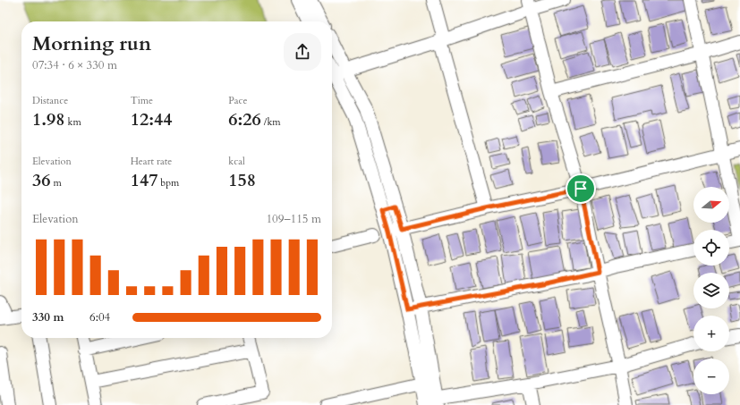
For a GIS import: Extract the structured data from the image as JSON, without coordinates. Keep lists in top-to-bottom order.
{
  "north": "right",
  "page": {
    "heading": ["Morning run", "07:34 · 6 × 330 m"],
    "stats": [
      ["Distance", "1.98 km"],
      ["Time", "12:44"],
      ["Pace", "6:26 /km"],
      ["Elevation", "36 m"],
      ["Heart rate", "147 bpm"],
      ["kcal", "158"]
    ],
    "map_buttons": ["+", "−"],
    "chart": ["Elevation", "109–115 m"],
    "list": [
      {
        "name": "330 m",
        "note": "6:04"
      }
    ]
  }
}
